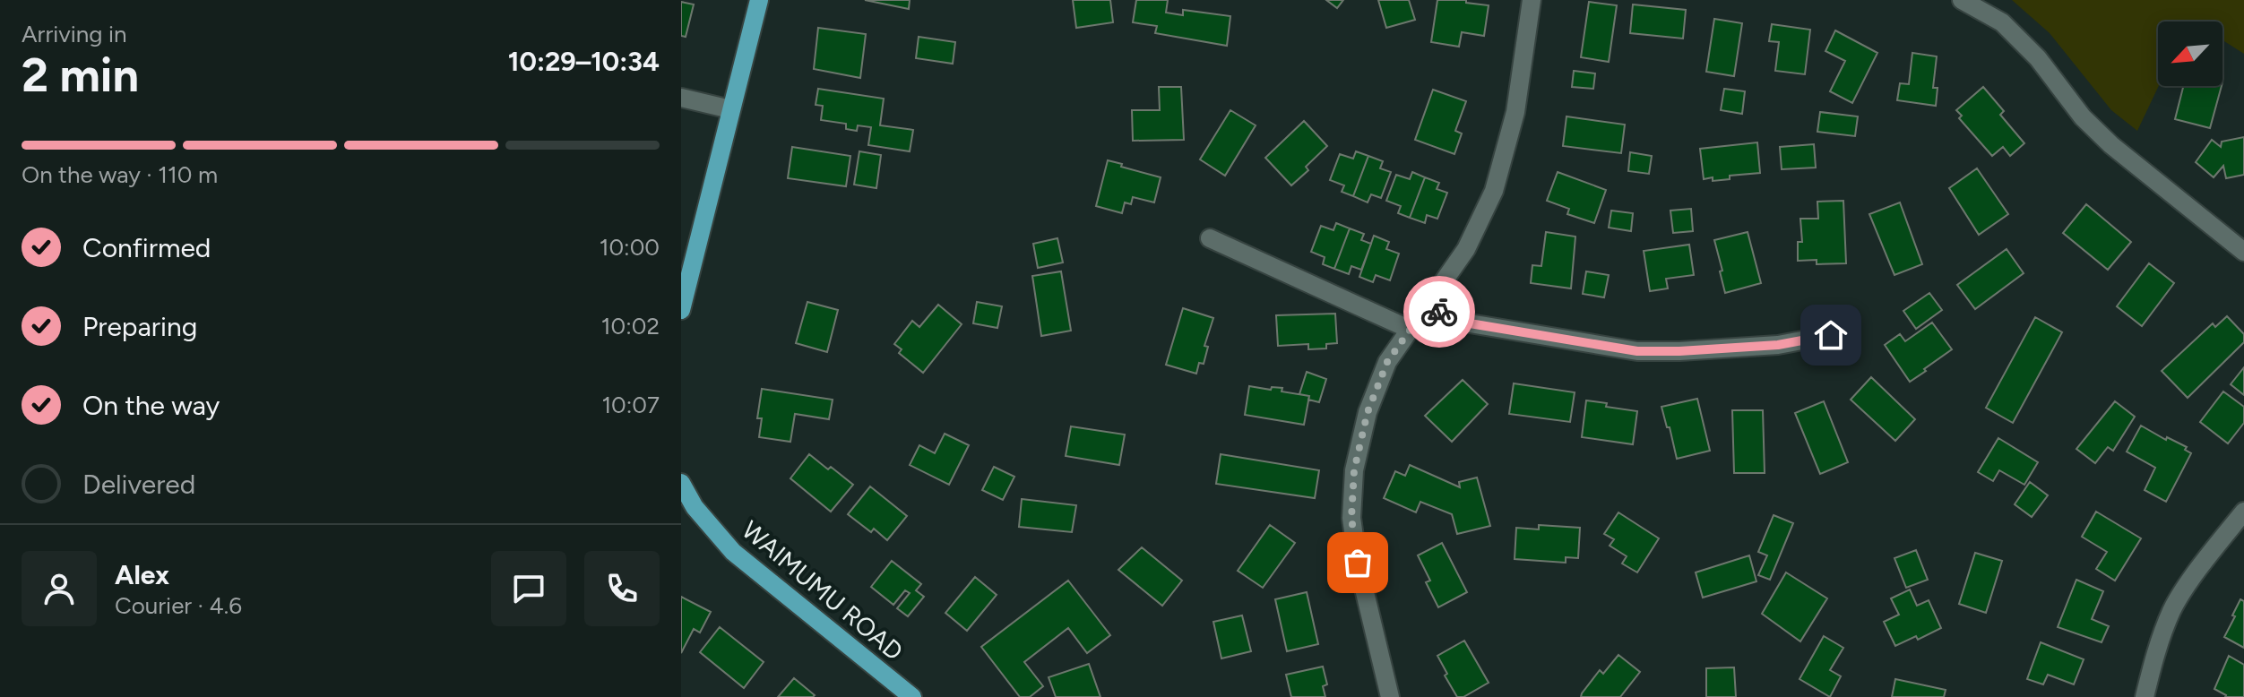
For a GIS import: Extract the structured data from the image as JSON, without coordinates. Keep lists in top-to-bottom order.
{
  "streets": {
    "main road": ["WAIMUMU ROAD"]
  },
  "north": "bottom left",
  "page": {
    "heading": ["2 min", "Arriving in", "10:29–10:34"],
    "panel": ["Alex", "Courier · 4.6"],
    "bar": "On the way · 110 m",
    "list": [
      ["Confirmed", "10:00"],
      ["Preparing", "10:02"],
      ["On the way", "10:07"],
      "Delivered"
    ]
  }
}
